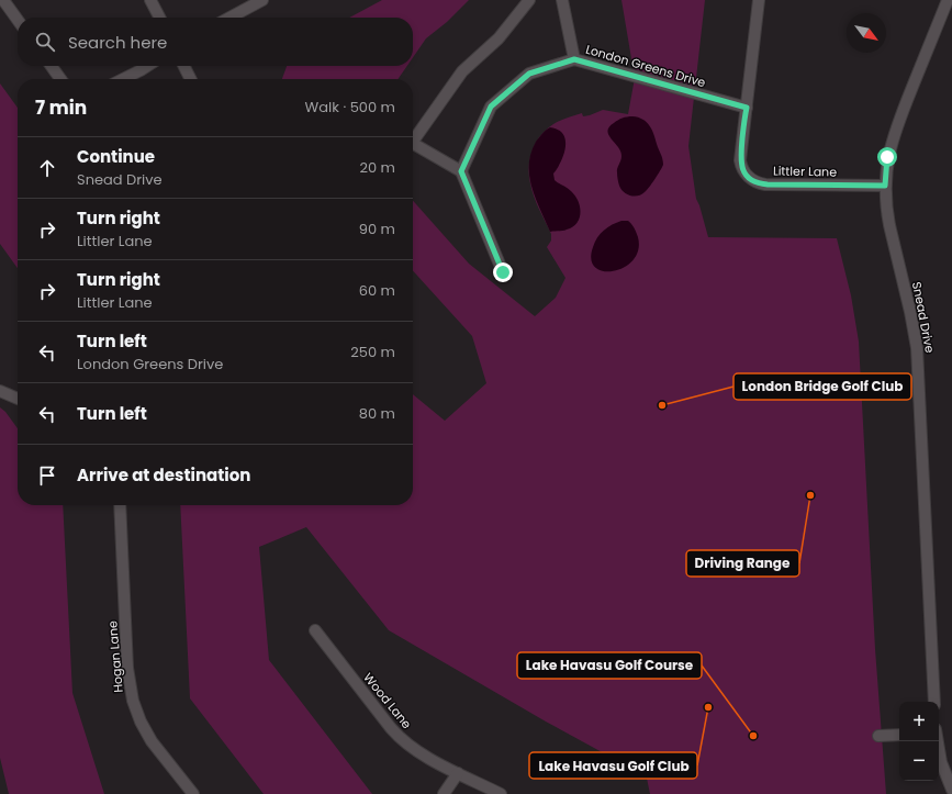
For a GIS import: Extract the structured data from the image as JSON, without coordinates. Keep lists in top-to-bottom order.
{
  "streets": {
    "street": [
      "London Greens Drive",
      "Littler Lane",
      "Snead Drive",
      "Hogan Lane",
      "Wood Lane"
    ]
  },
  "crossings": [
    ["London Greens Drive", "Littler Lane"],
    ["Littler Lane", "Snead Drive"]
  ],
  "places": [
    "London Bridge Golf Club",
    "Driving Range",
    "Lake Havasu Golf Club",
    "Lake Havasu Golf Course"
  ],
  "north": "bottom right",
  "page": {
    "search": "Search here",
    "heading": ["7 min", "Walk · 500 m"],
    "list": [
      ["Continue", "Snead Drive", "20 m"],
      ["Turn right", "Littler Lane", "90 m"],
      ["Turn right", "Littler Lane", "60 m"],
      ["Turn left", "London Greens Drive", "250 m"],
      ["Turn left", "80 m"],
      "Arrive at destination"
    ],
    "map_buttons": ["+", "−"]
  }
}
